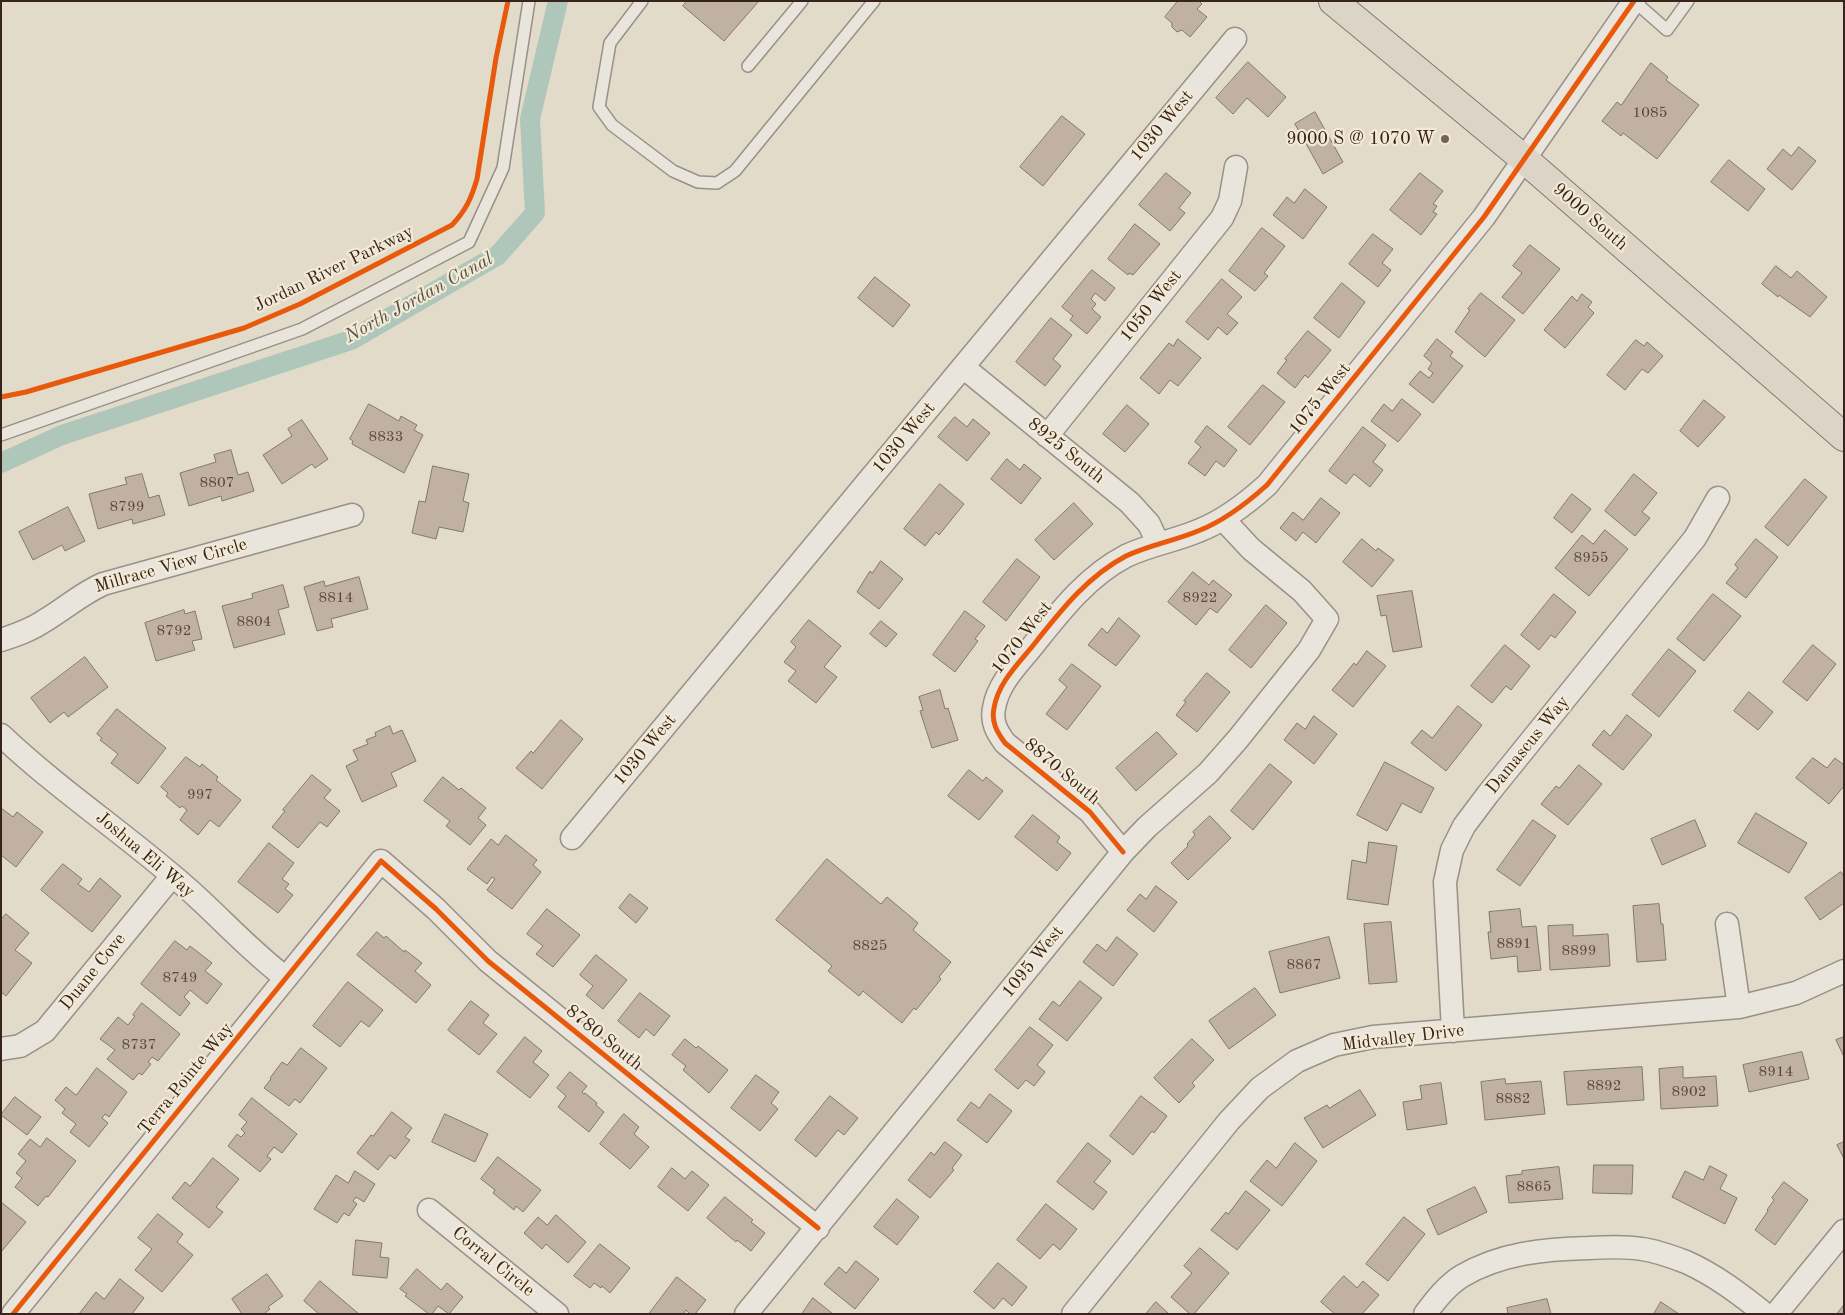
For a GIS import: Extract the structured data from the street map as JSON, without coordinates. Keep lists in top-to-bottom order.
{
  "streets": {
    "main road": ["9000 South"],
    "street": [
      "1030 West",
      "1050 West",
      "1075 West",
      "8925 South",
      "Millrace View Circle",
      "1070 West",
      "Damascus Way",
      "8870 South",
      "Joshua Eli Way",
      "1095 West",
      "Duane Cove",
      "8780 South",
      "Midvalley Drive",
      "Terra Pointe Way",
      "Corral Circle"
    ],
    "cycle path": ["Jordan River Parkway"]
  },
  "crossings": [
    ["1030 West", "8925 South"],
    ["9000 South", "1075 West"],
    ["1050 West", "8925 South"],
    ["1075 West", "8925 South"],
    ["1075 West", "1070 West"],
    ["1075 West", "1095 West"],
    ["1070 West", "8870 South"],
    ["Damascus Way", "Midvalley Drive"],
    ["8870 South", "1095 West"],
    ["Joshua Eli Way", "Duane Cove"],
    ["Joshua Eli Way", "Terra Pointe Way"],
    ["1095 West", "8780 South"],
    ["8780 South", "Terra Pointe Way"]
  ],
  "water": ["North Jordan Canal"],
  "places": ["9000 S @ 1070 W"],
  "house_numbers": [
    "1085",
    "8833",
    "8807",
    "8799",
    "8955",
    "8814",
    "8922",
    "8804",
    "8792",
    "997",
    "8891",
    "8825",
    "8899",
    "8867",
    "8749",
    "8737",
    "8914",
    "8892",
    "8902",
    "8882",
    "8865"
  ]
}
